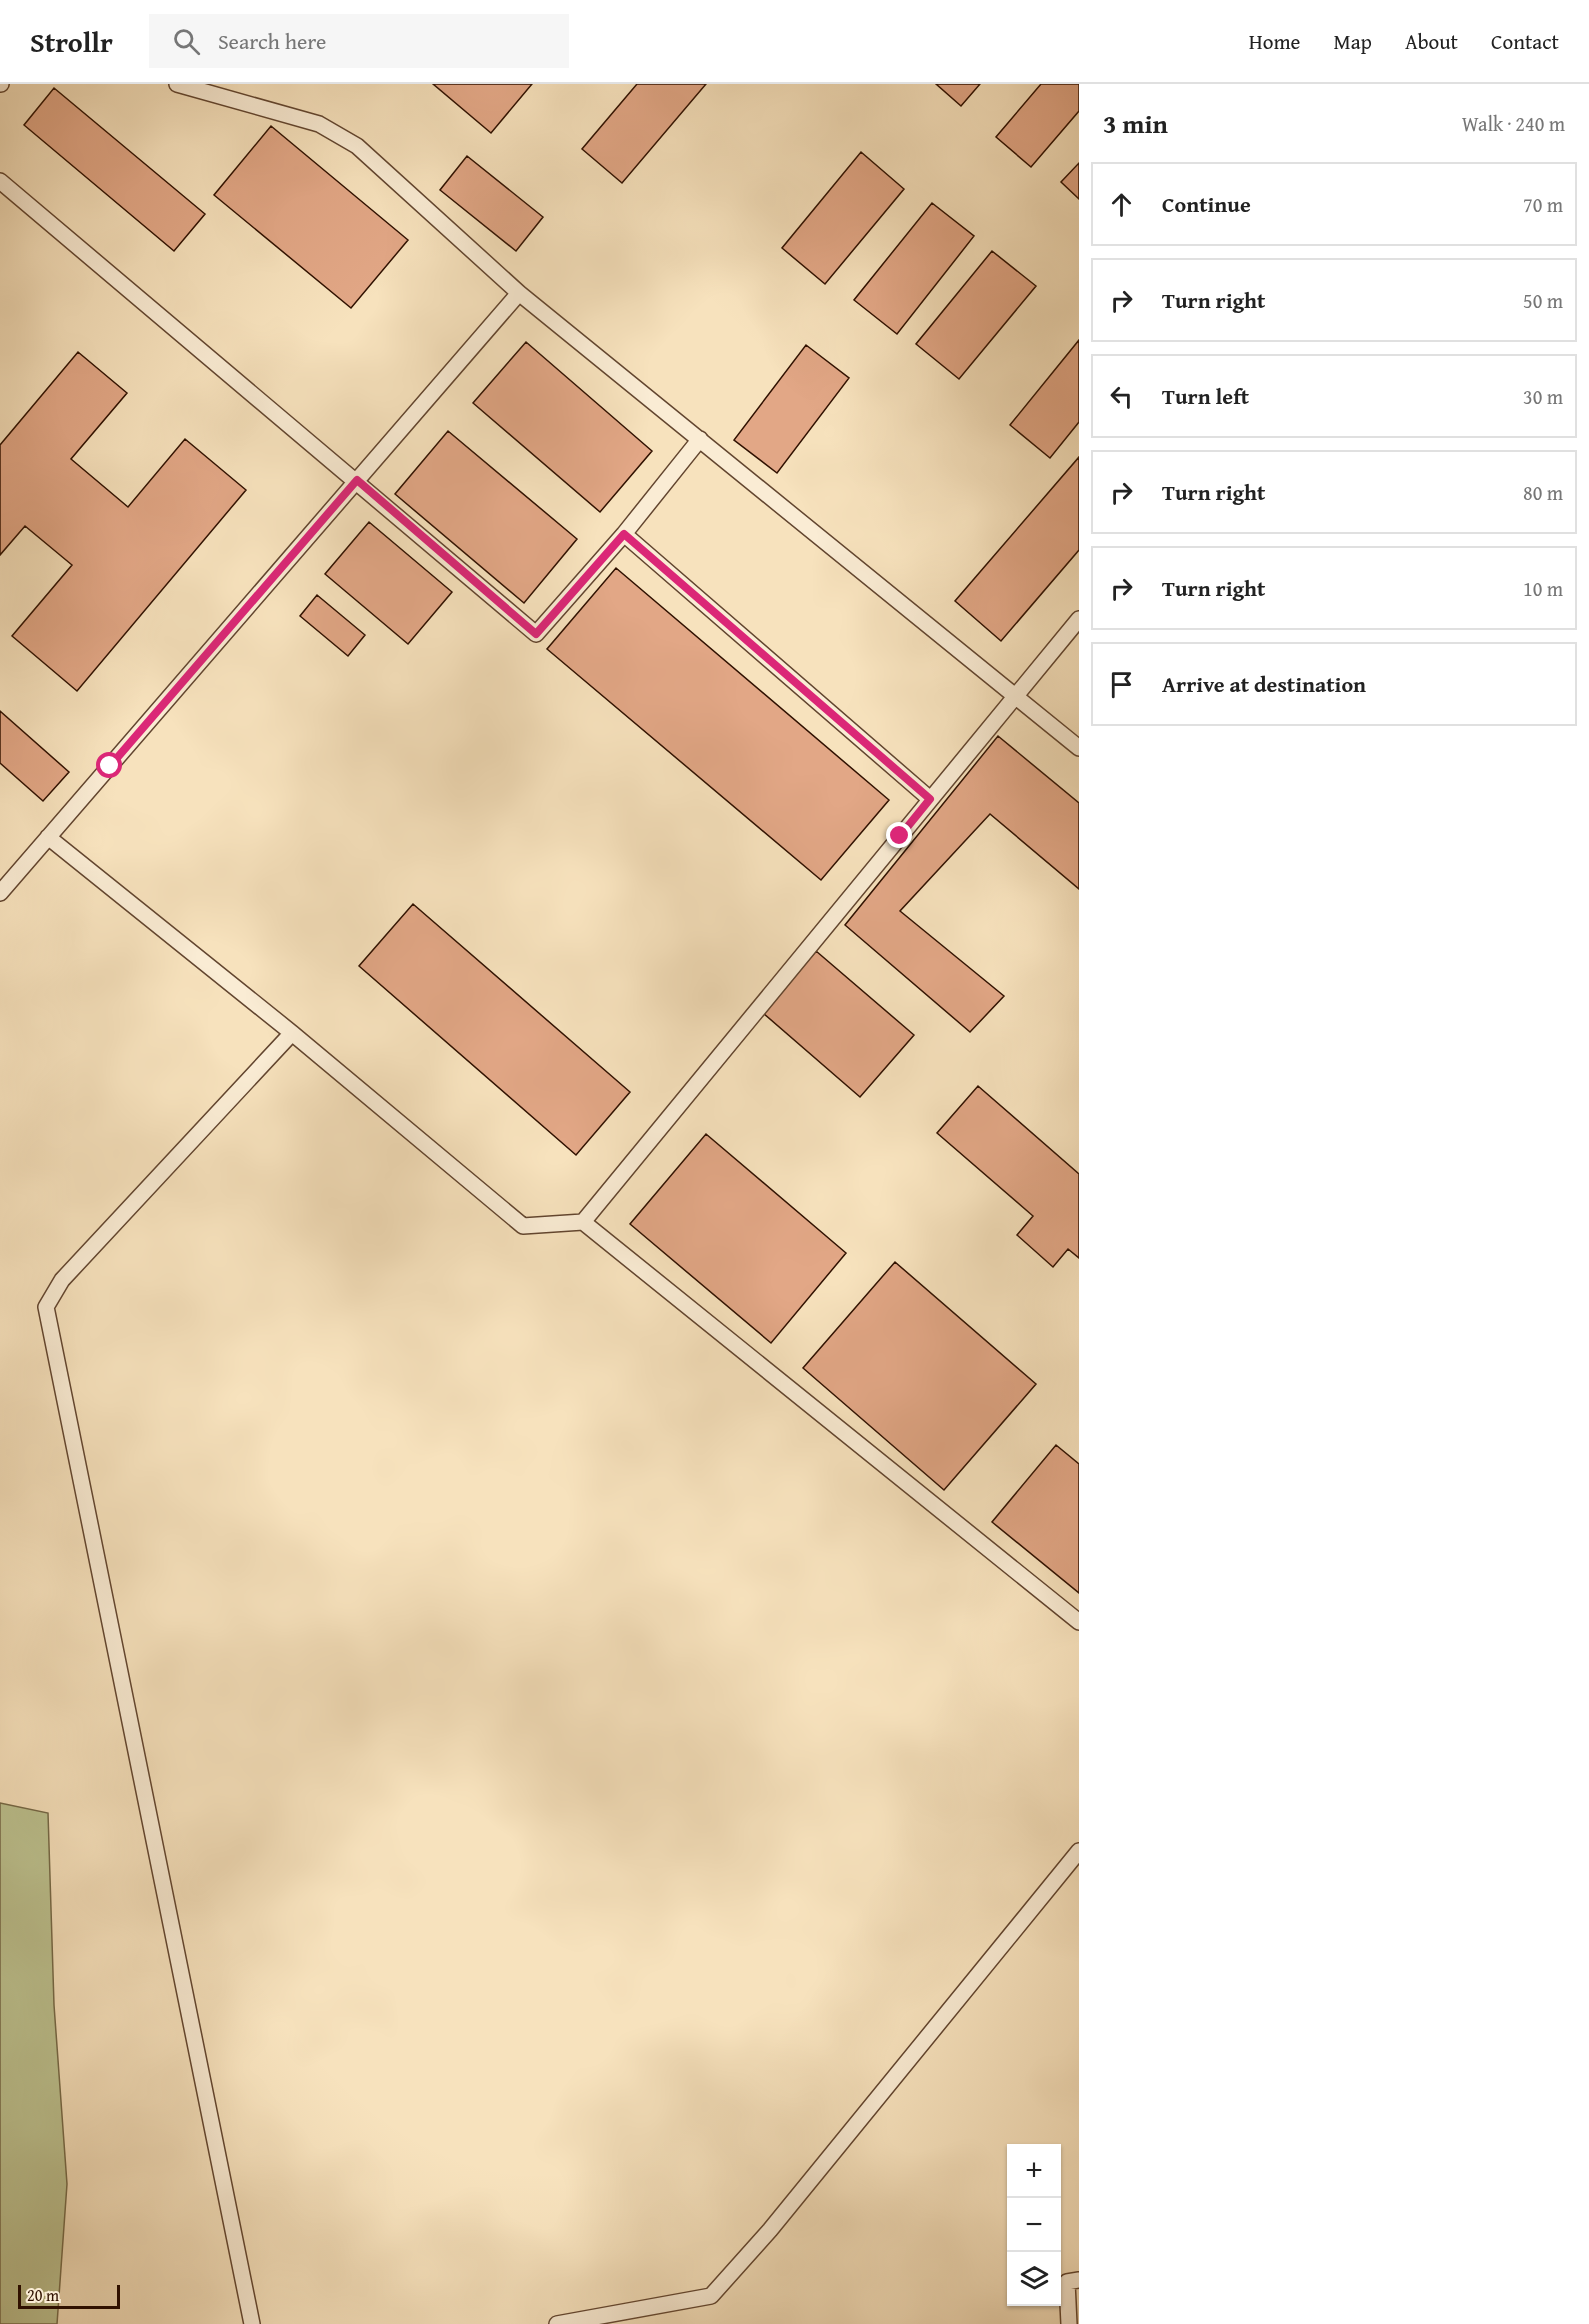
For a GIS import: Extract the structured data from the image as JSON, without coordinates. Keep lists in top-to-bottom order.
{
  "scale_bar": "20 m",
  "page": {
    "header": "Strollr",
    "search": "Search here",
    "nav": [
      "Home",
      "Map",
      "About",
      "Contact"
    ],
    "heading": ["3 min", "Walk · 240 m"],
    "list": [
      ["Continue", "70 m"],
      ["Turn right", "50 m"],
      ["Turn left", "30 m"],
      ["Turn right", "80 m"],
      ["Turn right", "10 m"],
      "Arrive at destination"
    ],
    "map_buttons": ["+", "−"],
    "scale": "20 m"
  }
}
